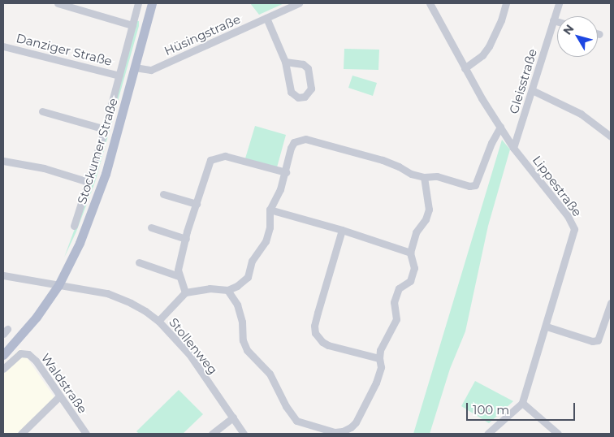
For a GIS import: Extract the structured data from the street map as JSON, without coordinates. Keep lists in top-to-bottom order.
{
  "streets": {
    "main road": ["Stockumer Straße"],
    "street": [
      "Hüsingstraße",
      "Danziger Straße",
      "Gleisstraße",
      "Lippestraße",
      "Stollenweg",
      "Waldstraße"
    ]
  },
  "crossings": [
    ["Hüsingstraße", "Stockumer Straße"],
    ["Danziger Straße", "Stockumer Straße"],
    ["Gleisstraße", "Lippestraße"],
    ["Stockumer Straße", "Stollenweg"]
  ],
  "scale_bar": "100 m",
  "north": "top left"
}
